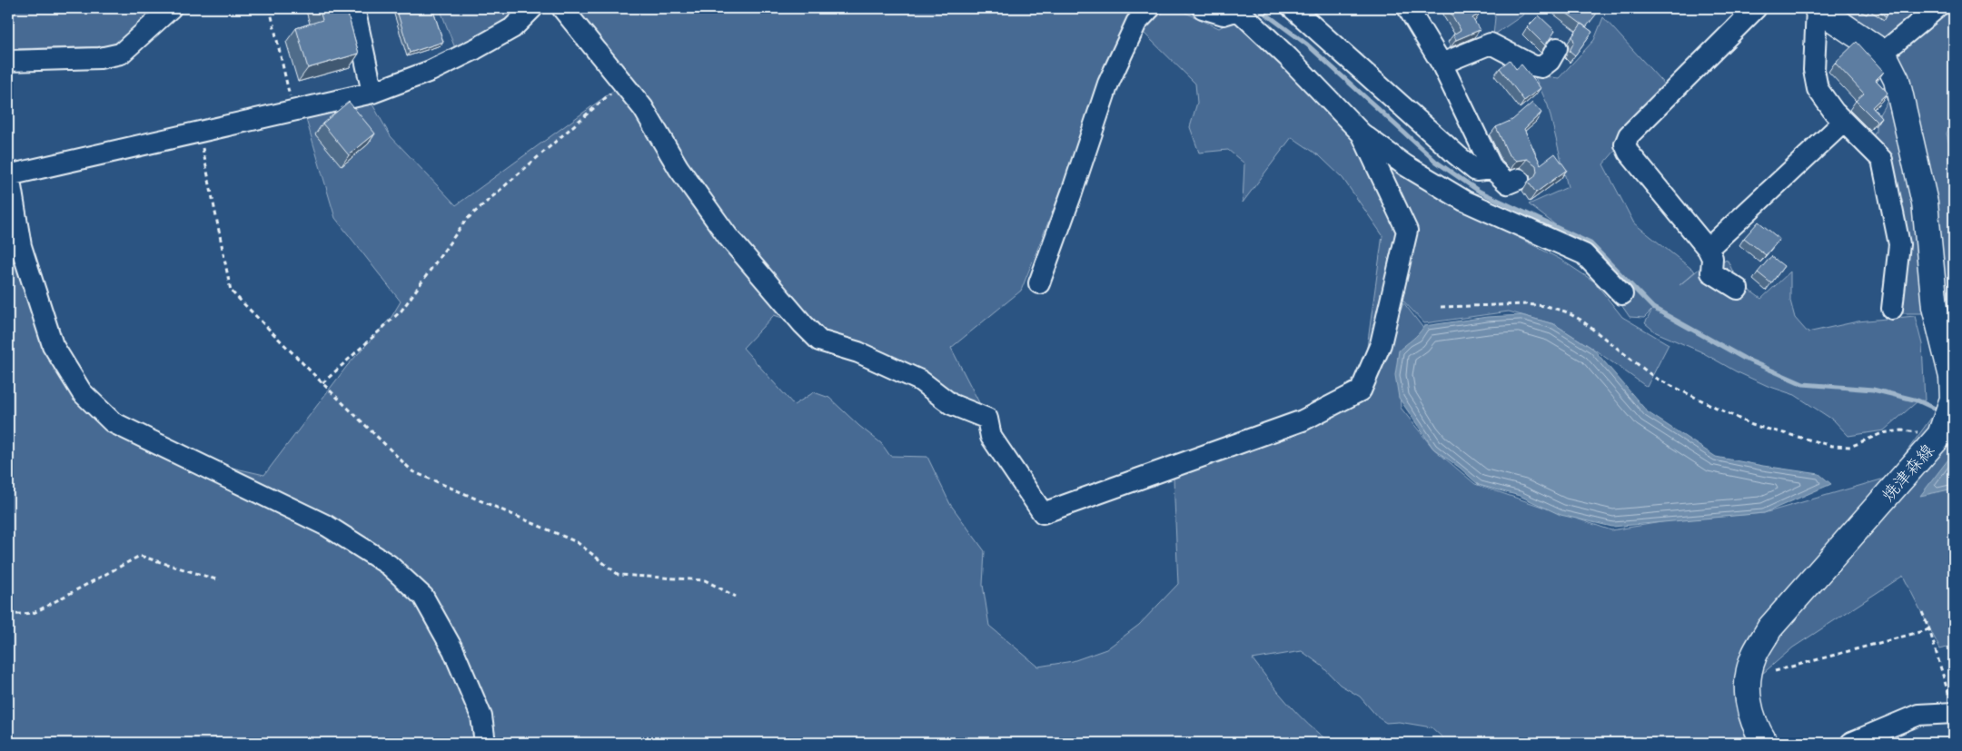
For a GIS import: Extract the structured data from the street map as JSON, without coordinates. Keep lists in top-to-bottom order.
{
  "streets": {
    "main road": ["焼津森線"]
  }
}
